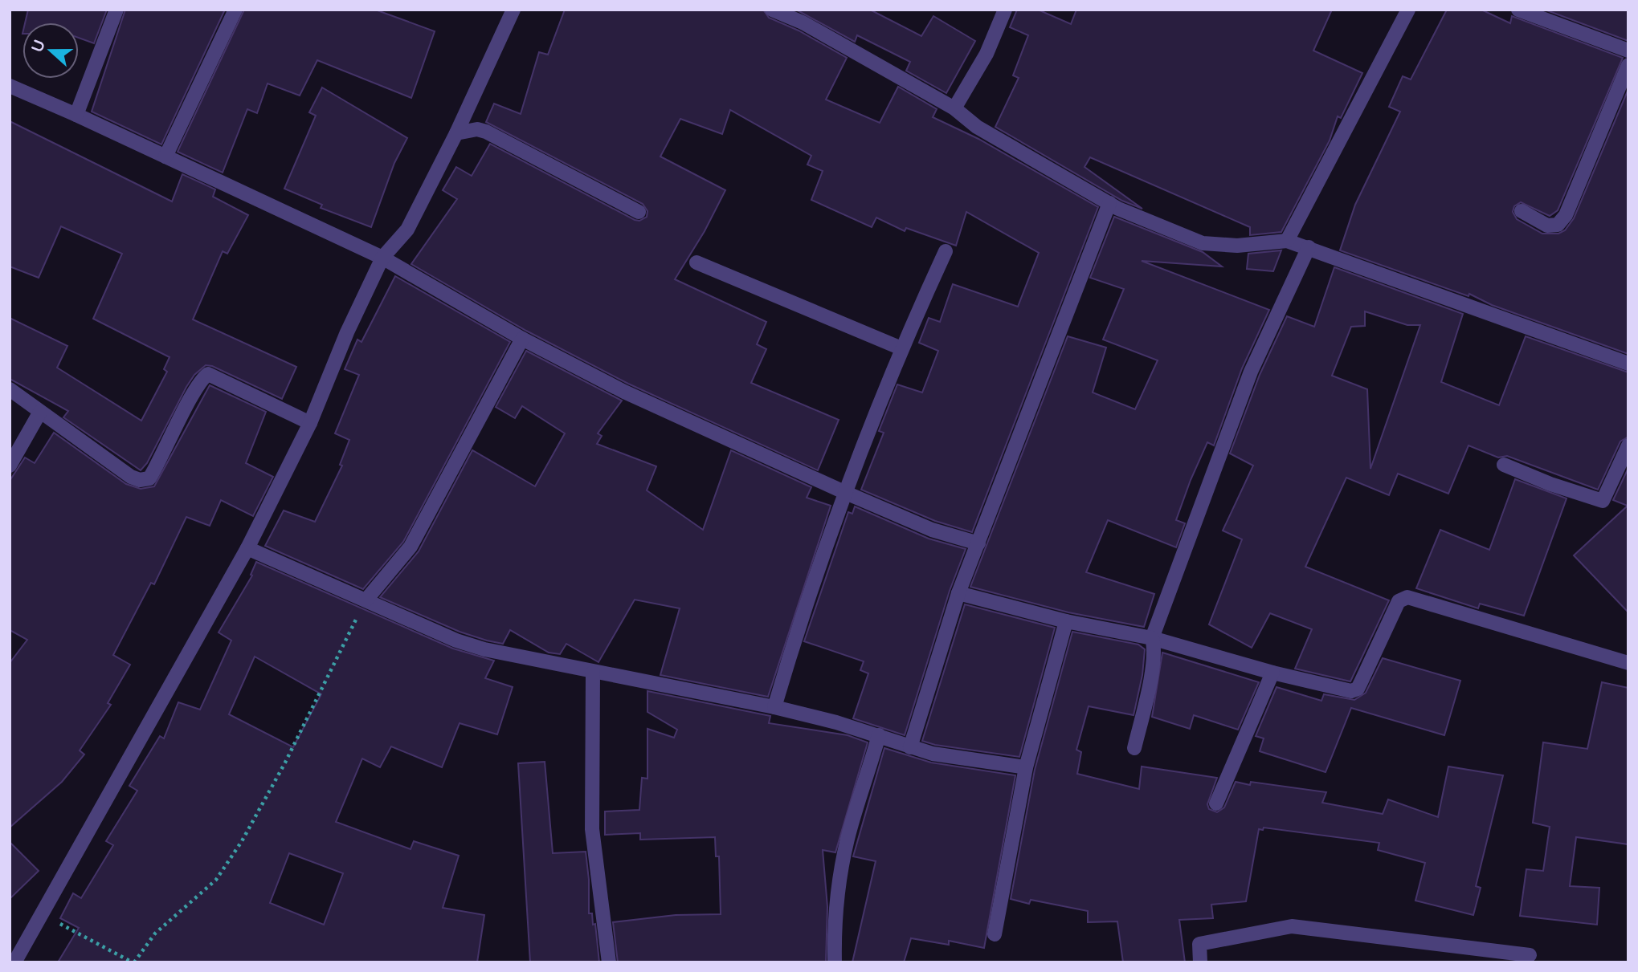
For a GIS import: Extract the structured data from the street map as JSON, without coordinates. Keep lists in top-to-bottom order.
{
  "north": "left"
}
